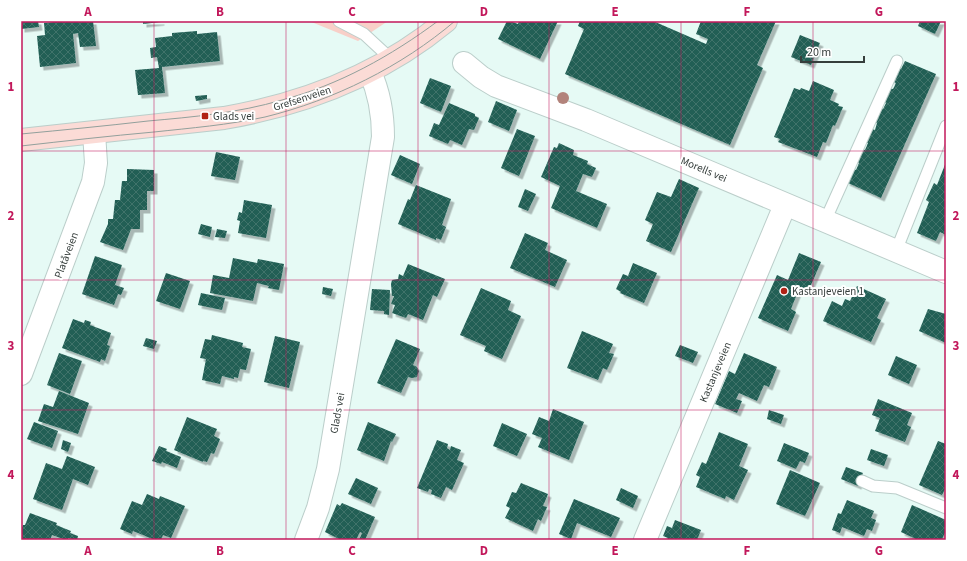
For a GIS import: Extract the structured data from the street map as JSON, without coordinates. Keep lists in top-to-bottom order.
{
  "streets": {
    "main road": ["Grefsenveien"],
    "street": [
      "Morells vei",
      "Platåveien",
      "Kastanjeveien",
      "Glads vei"
    ]
  },
  "crossings": [
    ["Grefsenveien", "Platåveien"],
    ["Grefsenveien", "Glads vei"],
    ["Morells vei", "Kastanjeveien"]
  ],
  "places": {
    "transit": ["Glads vei"],
    "other": ["Kastanjeveien 1"]
  },
  "scale_bar": "20 m",
  "grid": {
    "columns": [
      "A",
      "B",
      "C",
      "D",
      "E",
      "F",
      "G"
    ],
    "rows": [
      "1",
      "2",
      "3",
      "4"
    ]
  }
}
